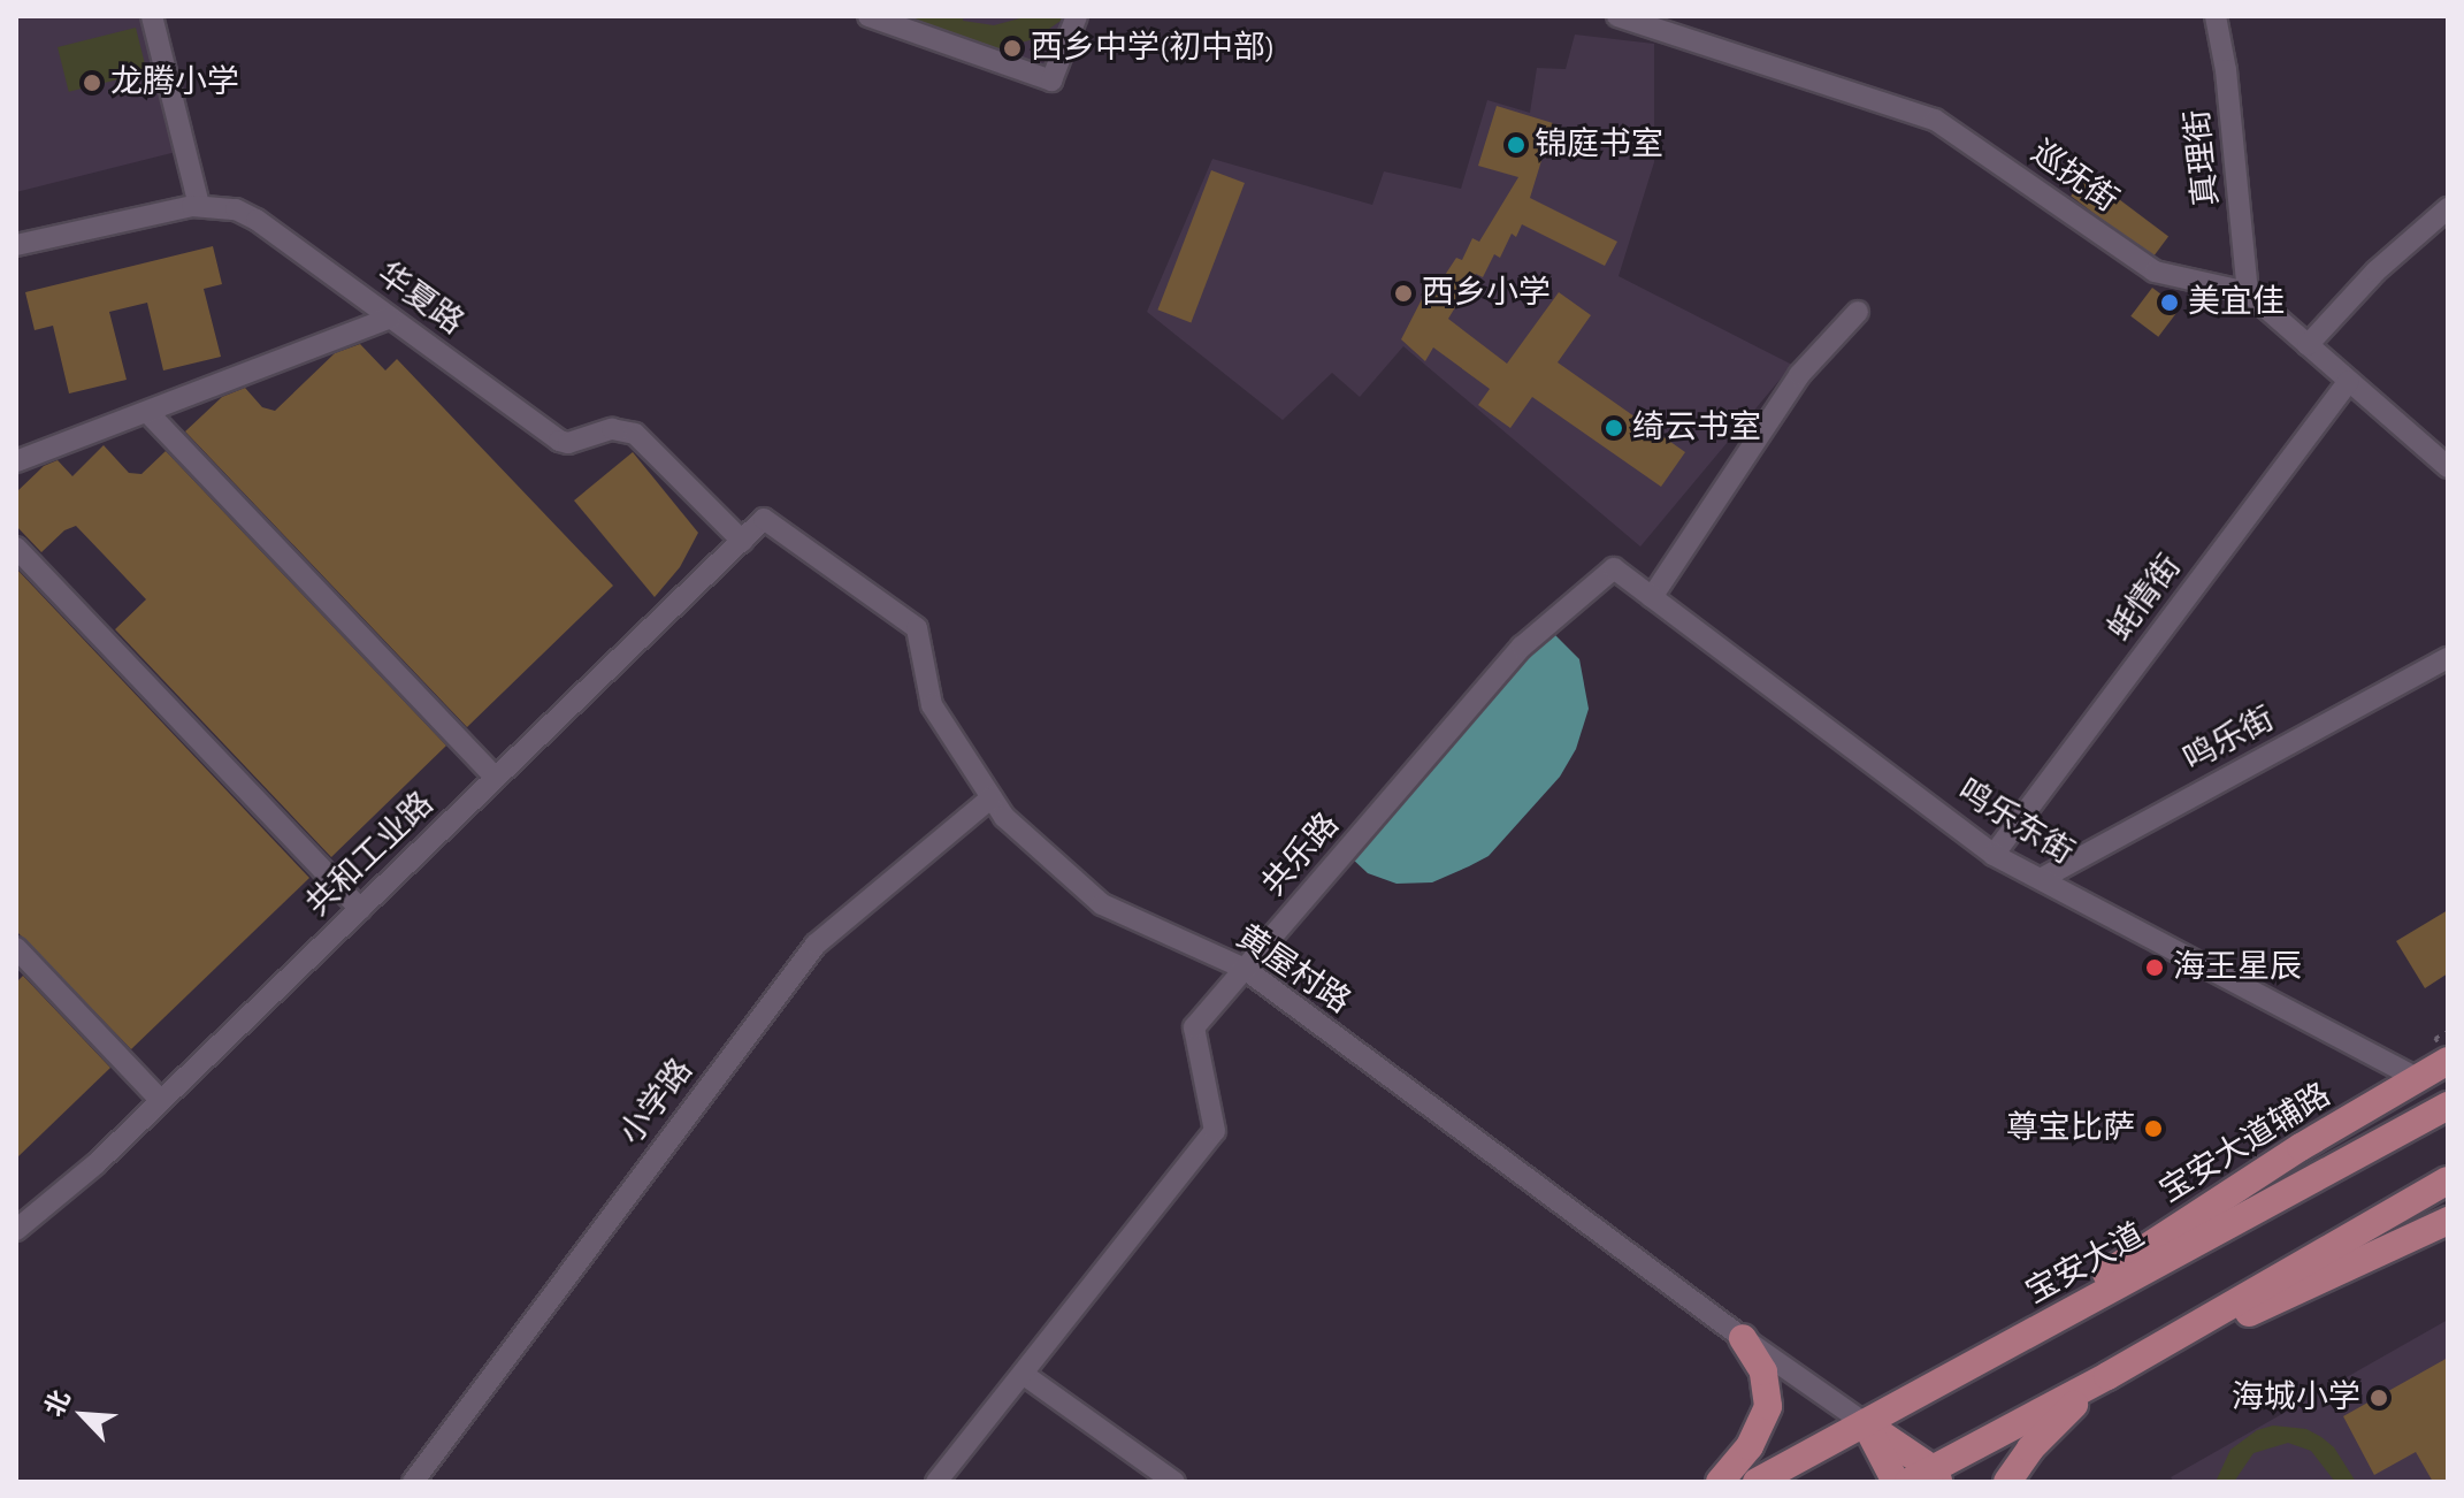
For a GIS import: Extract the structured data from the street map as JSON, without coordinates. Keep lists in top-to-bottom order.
{
  "streets": {
    "main road": ["宝安大道辅路", "宝安大道"],
    "street": [
      "真理街",
      "巡抚街",
      "华夏路",
      "蚝情街",
      "鸣乐街",
      "鸣乐东街",
      "共和工业路",
      "共乐路",
      "黄屋村路",
      "小学路"
    ]
  },
  "crossings": [
    ["真理街", "巡抚街"],
    ["巡抚街", "蚝情街"],
    ["华夏路", "共和工业路"],
    ["蚝情街", "鸣乐东街"],
    ["鸣乐街", "鸣乐东街"],
    ["鸣乐东街", "共乐路"],
    ["鸣乐东街", "宝安大道辅路"],
    ["共和工业路", "黄屋村路"],
    ["共乐路", "黄屋村路"],
    ["黄屋村路", "小学路"],
    ["黄屋村路", "宝安大道"],
    ["宝安大道辅路", "宝安大道"]
  ],
  "places": [
    "西乡中学(初中部)",
    "龙腾小学",
    "锦庭书室",
    "西乡小学",
    "美宜佳",
    "绮云书室",
    "海王星辰",
    "尊宝比萨",
    "海城小学"
  ],
  "north": "top left"
}
